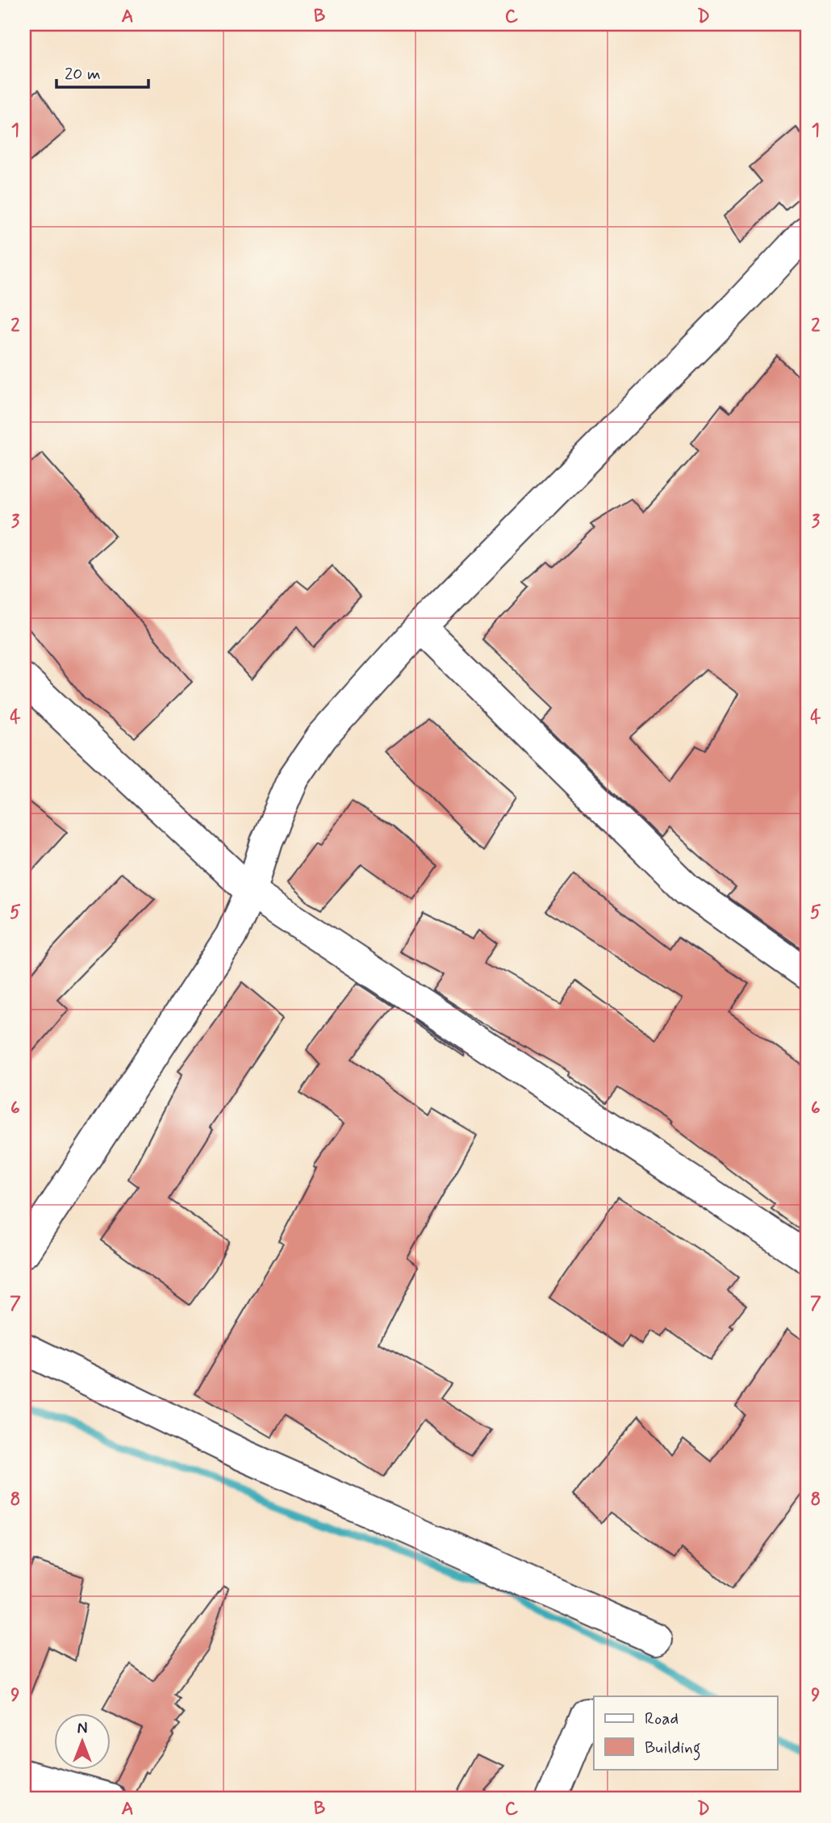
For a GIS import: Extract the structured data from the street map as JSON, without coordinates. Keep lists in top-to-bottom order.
{
  "legend": ["Road", "Building"],
  "scale_bar": "20 m",
  "north": "top",
  "grid": {
    "columns": [
      "A",
      "B",
      "C",
      "D"
    ],
    "rows": [
      "1",
      "2",
      "3",
      "4",
      "5",
      "6",
      "7",
      "8",
      "9"
    ]
  }
}
